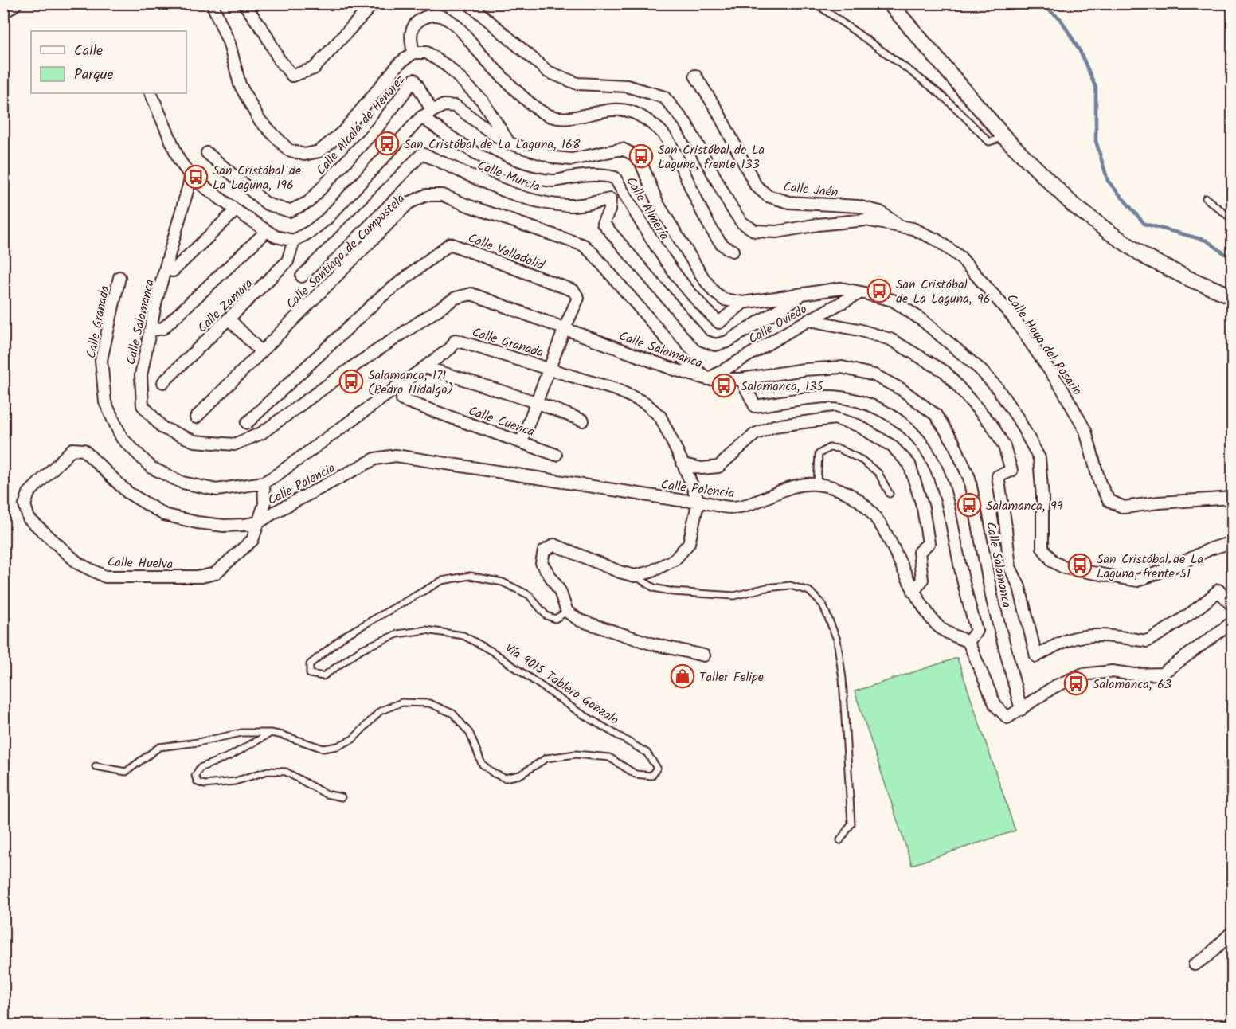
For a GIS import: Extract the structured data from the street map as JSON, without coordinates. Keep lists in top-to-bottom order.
{
  "streets": {
    "street": [
      "Calle Alcalá de Henarez",
      "Calle Murcia",
      "Calle Jaén",
      "Calle Almería",
      "Calle Santiago de Compostela",
      "Calle Valladolid",
      "Calle Zamora",
      "Calle Granada",
      "Calle Salamanca",
      "Calle Oviedo",
      "Calle Hoya del Rosario",
      "Calle Cuenca",
      "Calle Palencia",
      "Calle Huelva"
    ],
    "lane": ["Vía 9015 Tablero Gonzalo"]
  },
  "crossings": [
    ["Calle Jaén", "Calle Hoya del Rosario"],
    ["Calle Santiago de Compostela", "Calle Salamanca"],
    ["Calle Santiago de Compostela", "Calle Oviedo"],
    ["Calle Valladolid", "Calle Granada"],
    ["Calle Valladolid", "Calle Salamanca"],
    ["Calle Valladolid", "Calle Cuenca"],
    ["Calle Granada", "Calle Cuenca"],
    ["Calle Granada", "Calle Palencia"],
    ["Calle Salamanca", "Calle Oviedo"],
    ["Calle Palencia", "Calle Huelva"]
  ],
  "places": {
    "bus stop": [
      "San Cristóbal de La Laguna, 168",
      "San Cristóbal de La Laguna, frente 133",
      "San Cristóbal de La Laguna, 196",
      "San Cristóbal de La Laguna, 96",
      "Salamanca, 171 (Pedro Hidalgo)",
      "Salamanca, 135",
      "Salamanca, 99",
      "San Cristóbal de La Laguna, frente 51",
      "Salamanca, 63"
    ],
    "shop": ["Taller Felipe"]
  },
  "legend": ["Calle", "Parque"]
}
